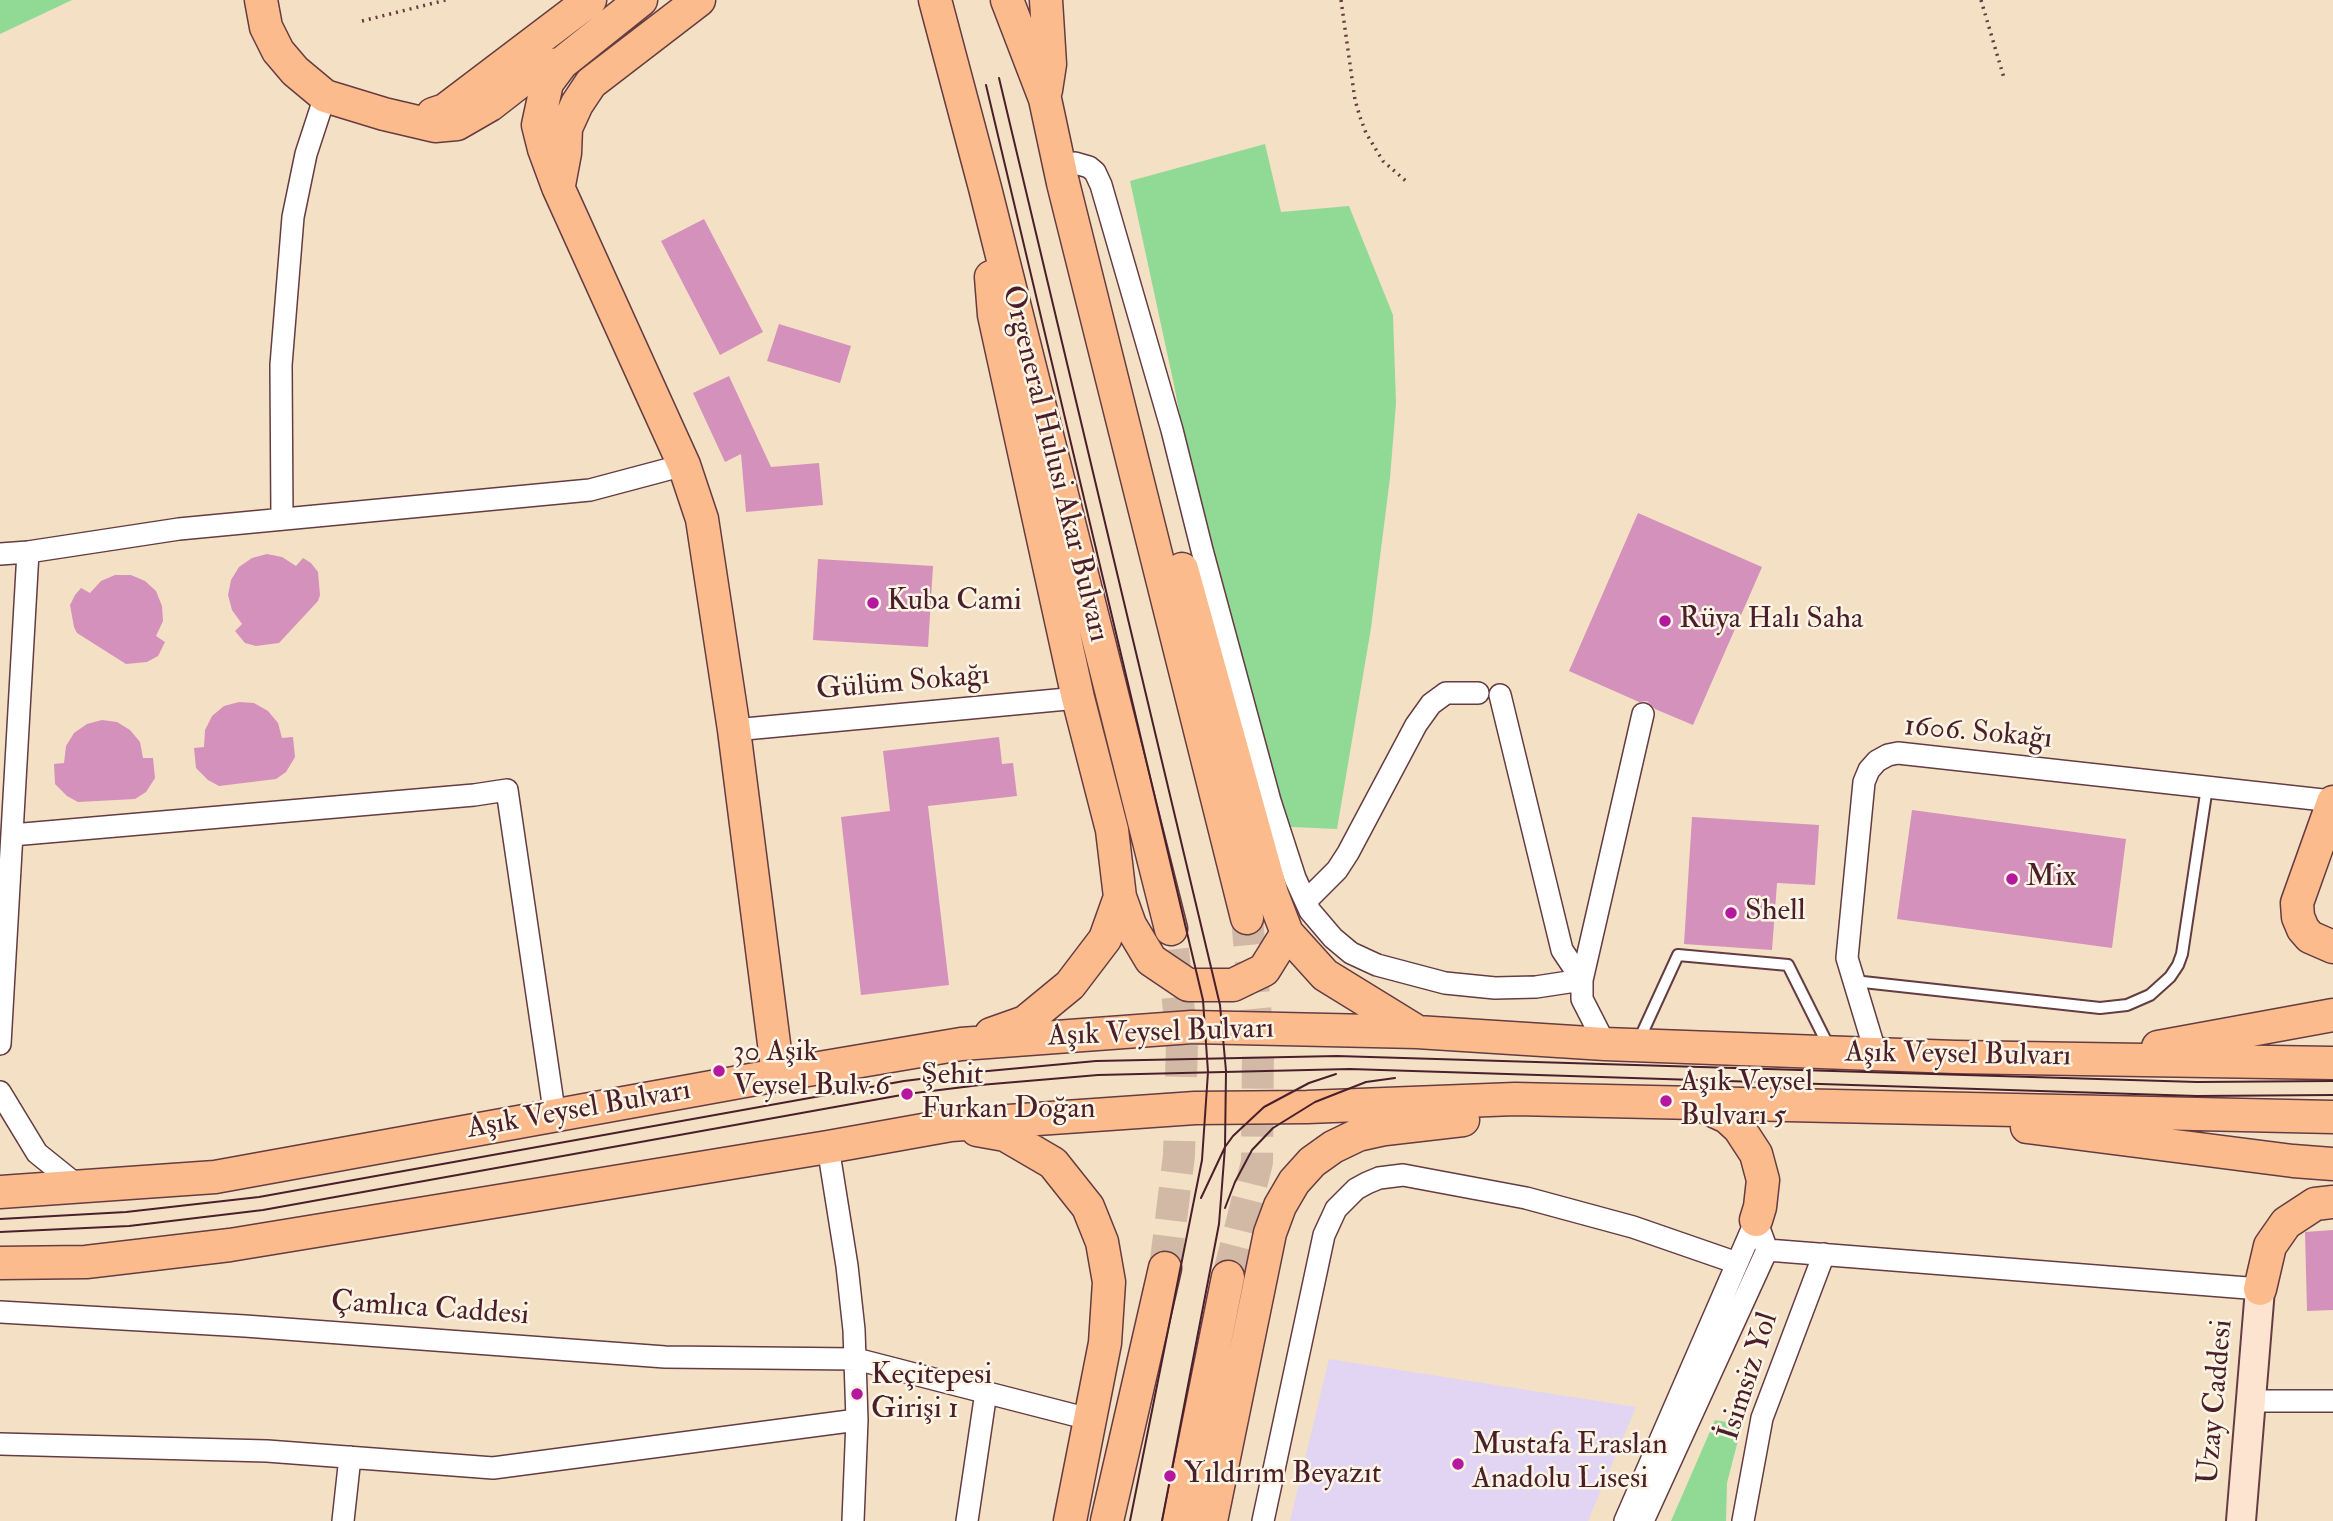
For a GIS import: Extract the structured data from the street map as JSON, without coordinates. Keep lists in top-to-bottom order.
{
  "streets": {
    "main road": ["Orgeneral Hulusi Akar Bulvarı", "Aşık Veysel Bulvarı", "Uzay Caddesi"],
    "street": [
      "Gülüm Sokağı",
      "1606. Sokağı",
      "Çamlıca Caddesi",
      "İsimsiz Yol"
    ]
  },
  "crossings": [
    ["1606. Sokağı", "Aşık Veysel Bulvarı"]
  ],
  "places": [
    "Kuba Cami",
    "Rüya Halı Saha",
    "Mix",
    "Shell",
    "30 Aşik Veysel Bulv.6",
    "Şehit Furkan Doğan",
    "Aşık Veysel Bulvarı 5",
    "Keçitepesi Girişi 1",
    "Mustafa Eraslan Anadolu Lisesi",
    "Yıldırım Beyazıt"
  ]
}
